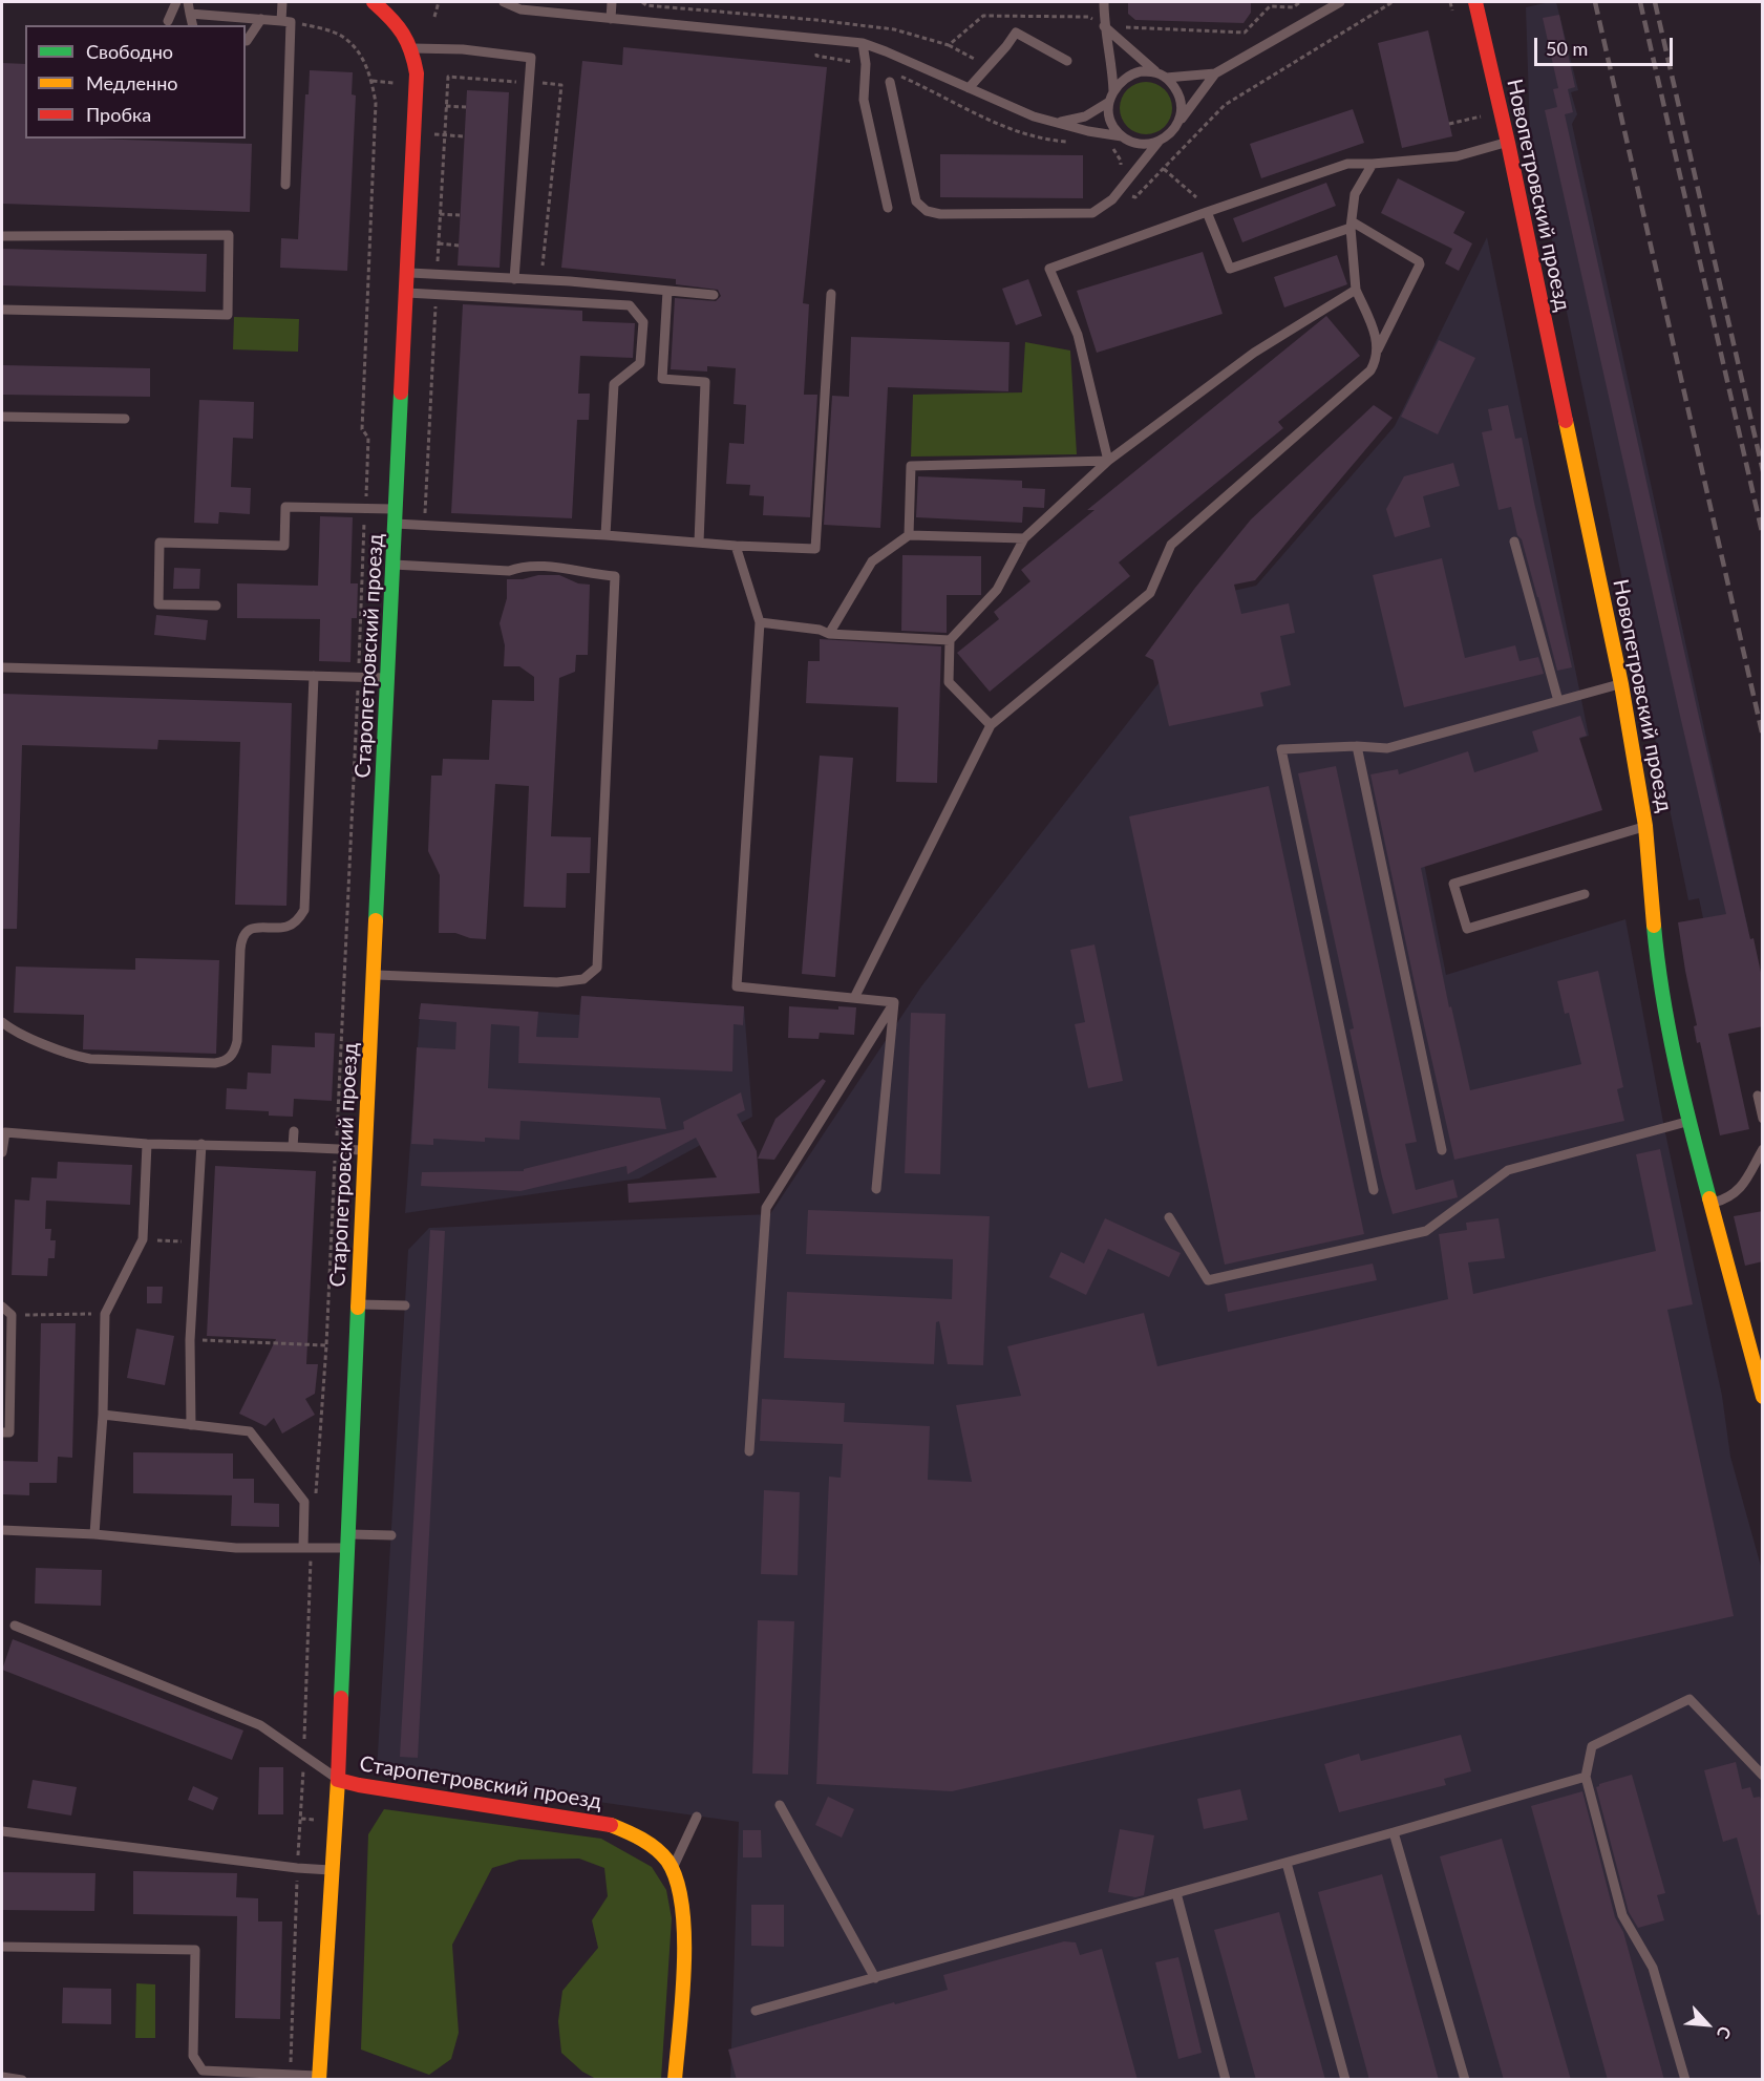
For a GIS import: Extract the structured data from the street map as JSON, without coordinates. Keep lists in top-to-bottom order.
{
  "streets": {
    "street": ["Новопетровский проезд", "Старопетровский проезд"]
  },
  "legend": ["Свободно", "Медленно", "Пробка"],
  "scale_bar": "50 m",
  "north": "bottom right"
}
